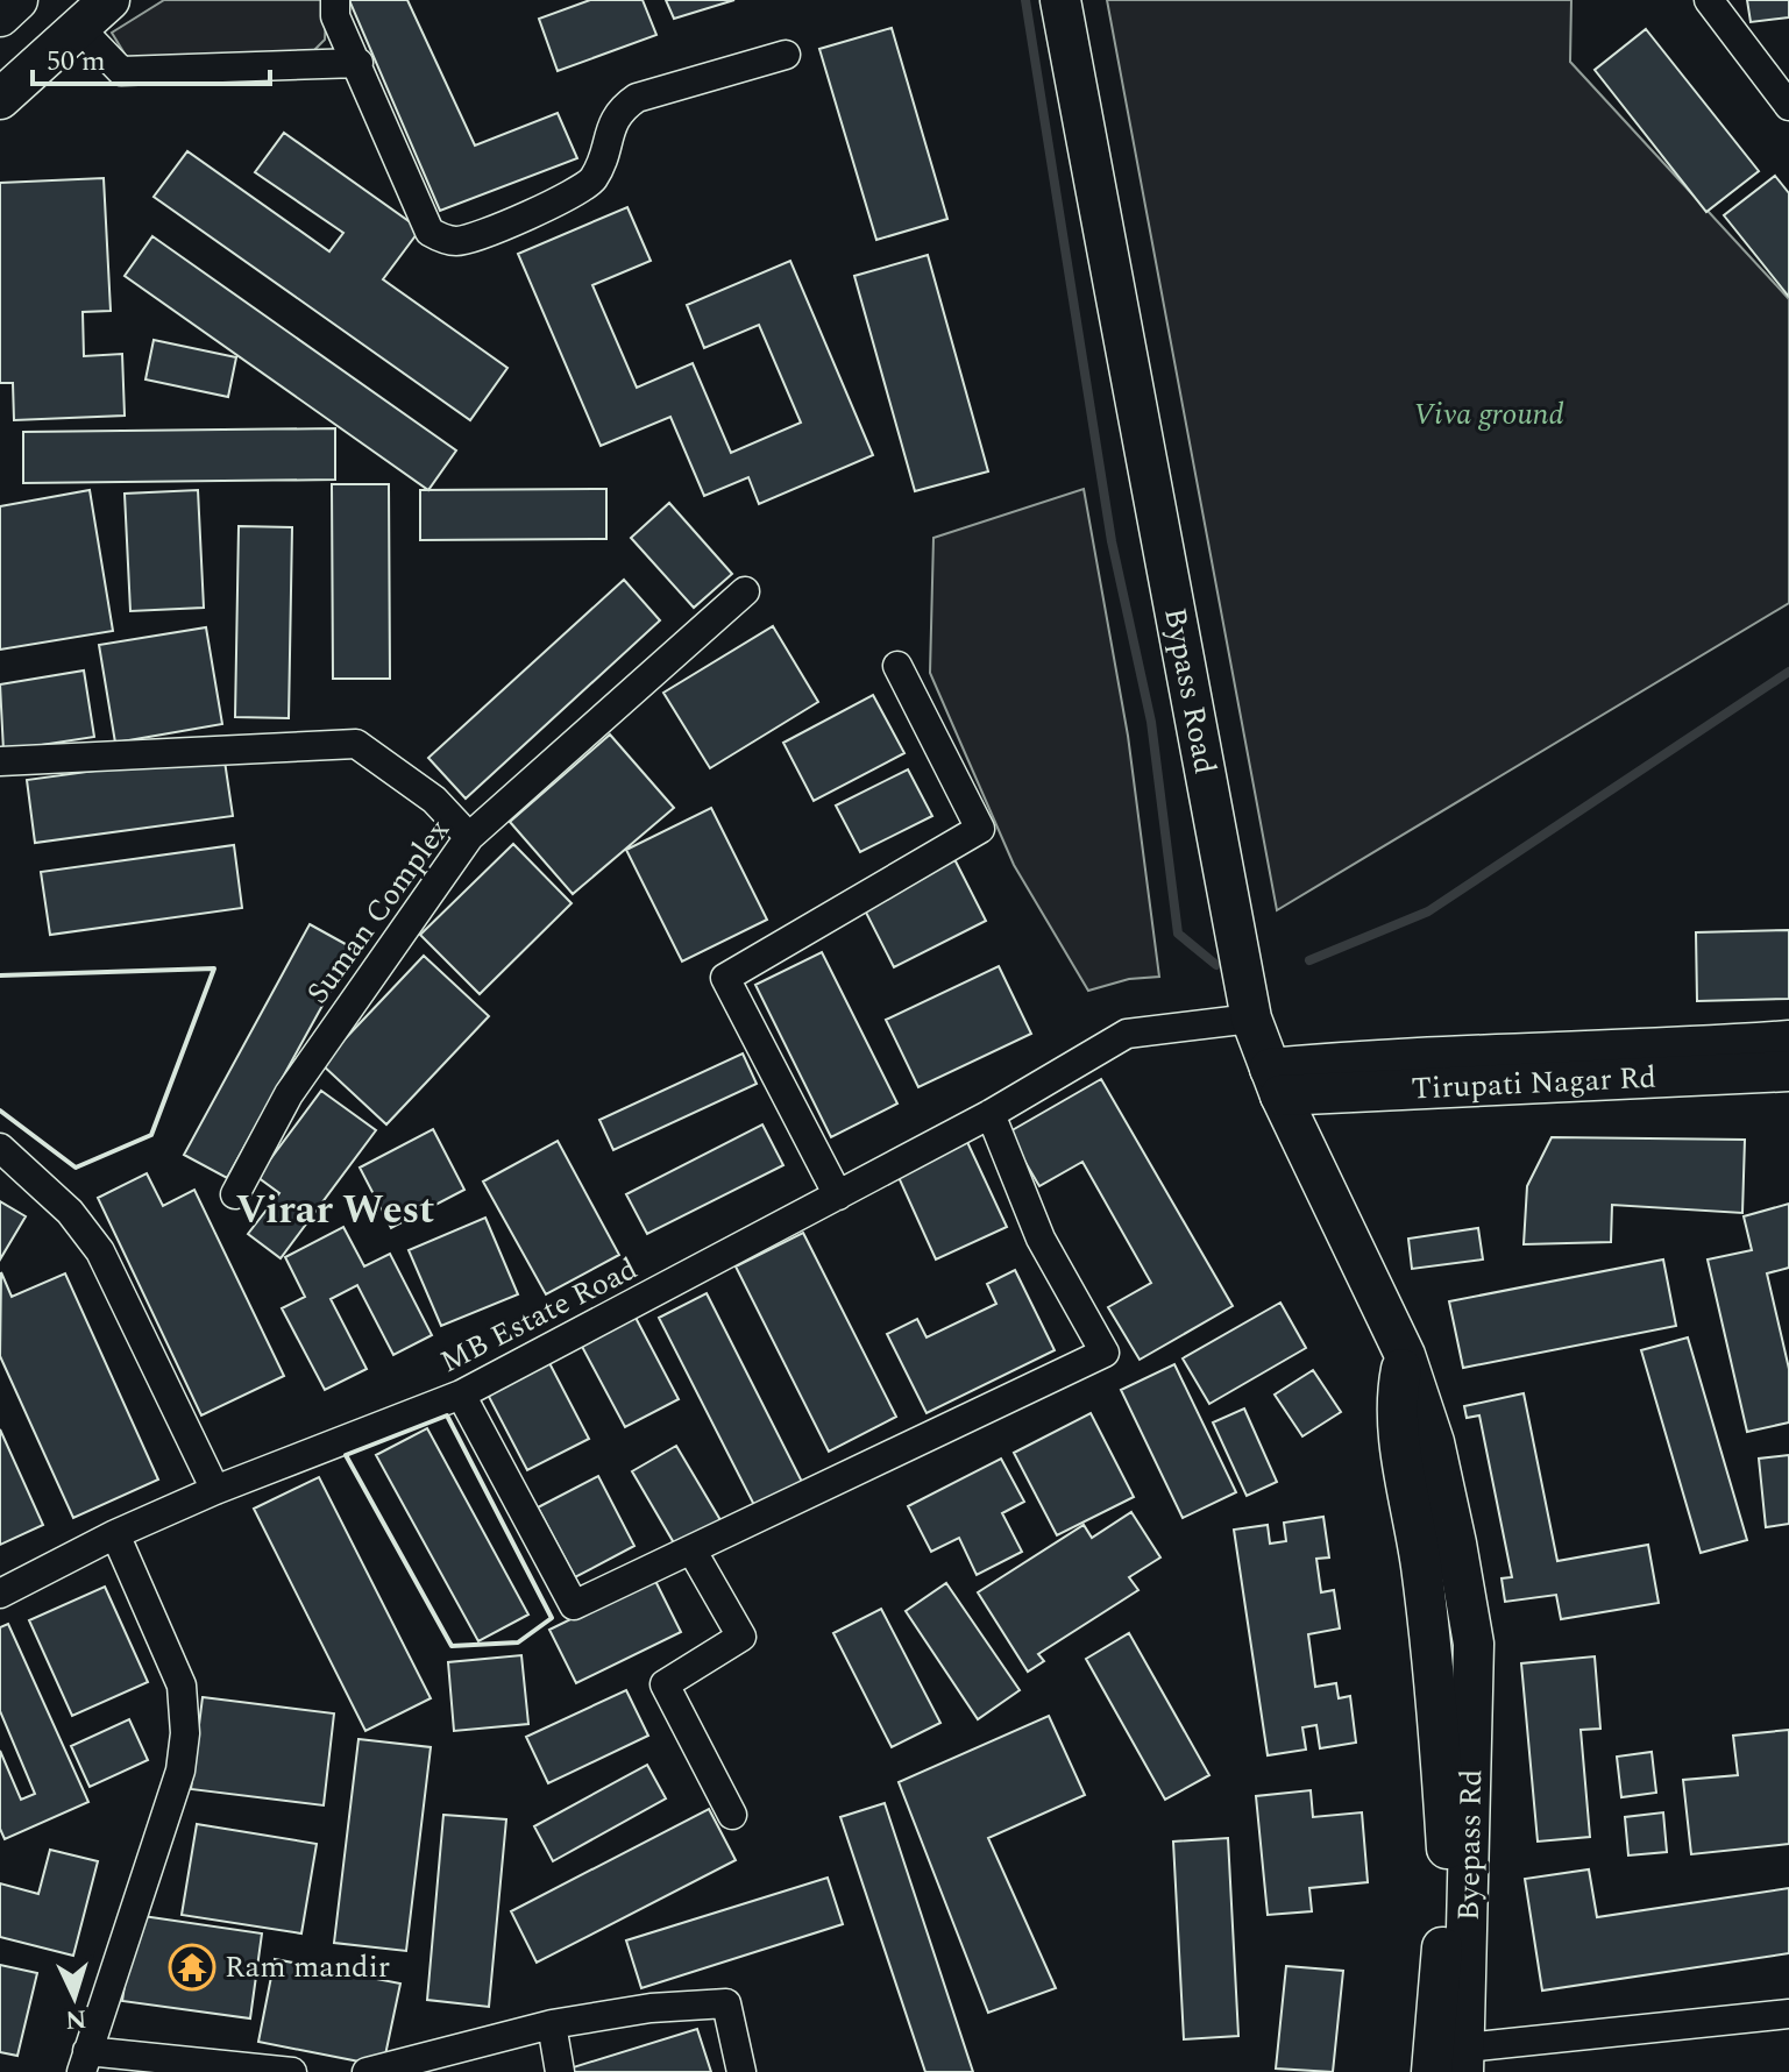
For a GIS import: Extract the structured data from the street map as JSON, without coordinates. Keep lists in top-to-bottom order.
{
  "streets": {
    "main road": ["Bypass Road", "Tirupati Nagar Rd", "Byepass Rd"],
    "street": ["Suman Complex", "MB Estate Road"]
  },
  "crossings": [
    ["Bypass Road", "Tirupati Nagar Rd"],
    ["Bypass Road", "MB Estate Road"],
    ["Bypass Road", "Byepass Rd"]
  ],
  "districts": ["Virar West"],
  "parks": ["Viva ground"],
  "places": {
    "temple": ["Ram mandir"]
  },
  "scale_bar": "50 m",
  "north": "bottom"
}
